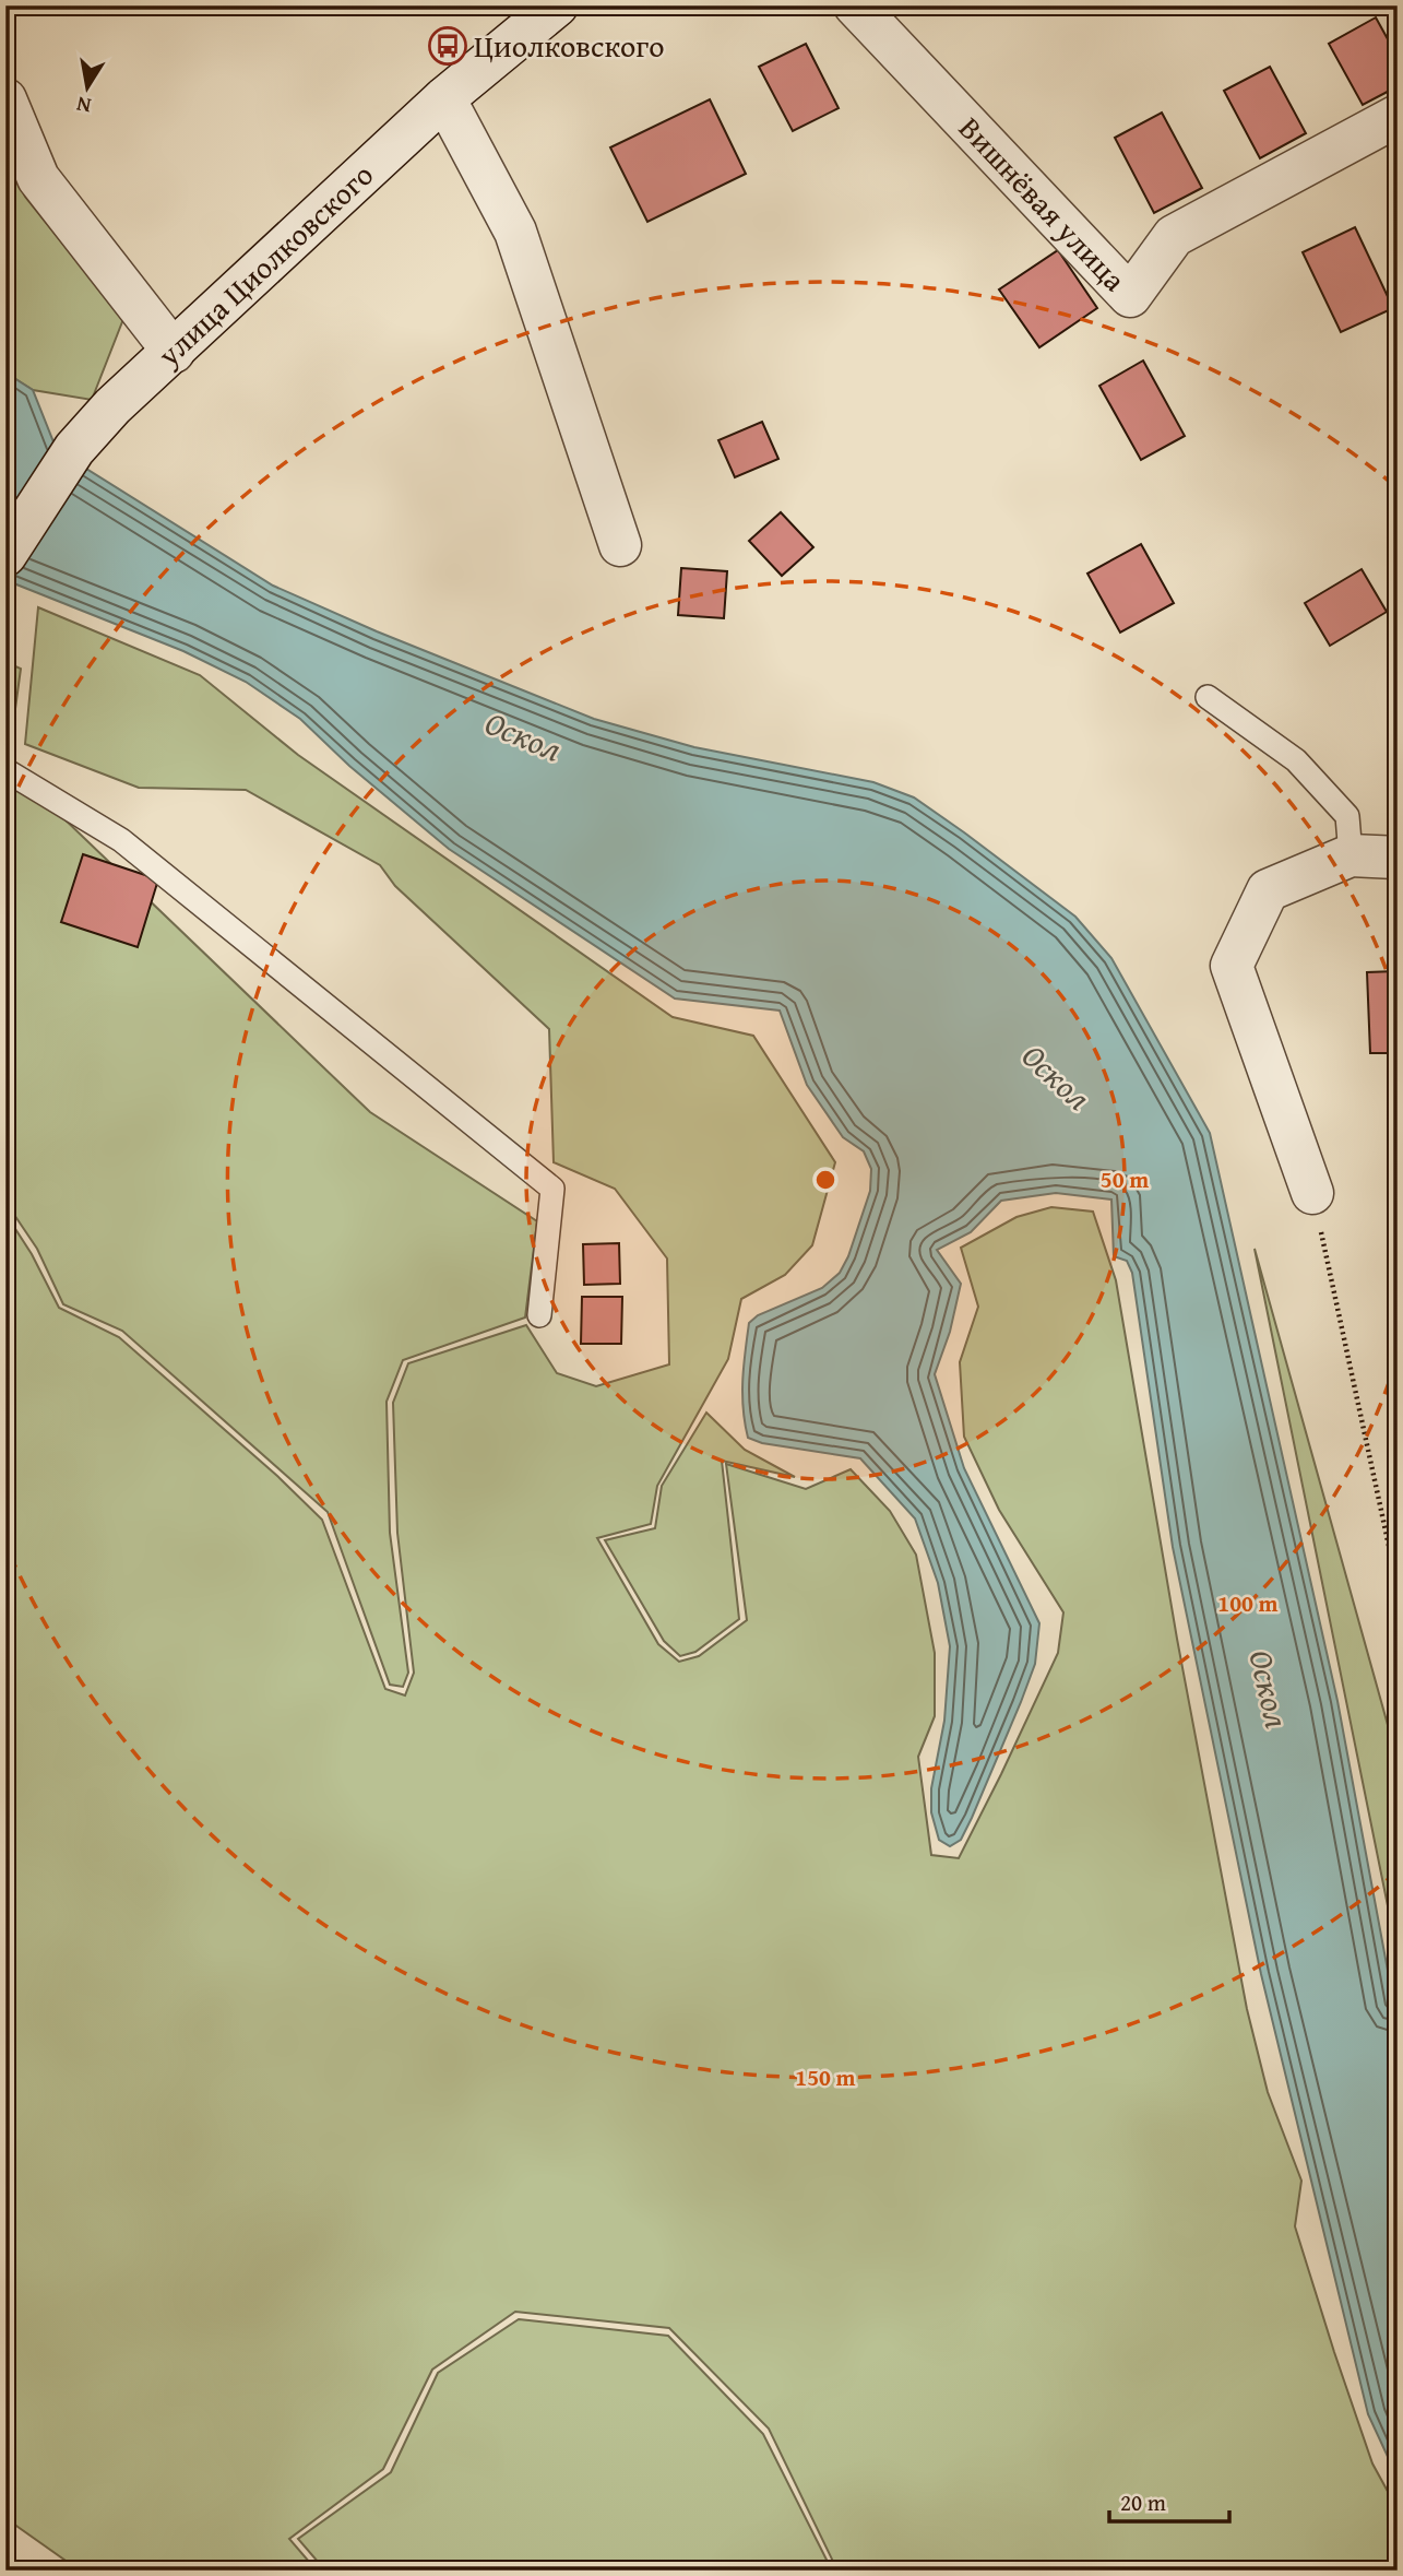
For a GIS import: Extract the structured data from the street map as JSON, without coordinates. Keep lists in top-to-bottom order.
{
  "streets": {
    "street": ["Вишнёвая улица", "улица Циолковского"]
  },
  "water": ["Оскол"],
  "places": {
    "bus stop": ["Циолковского"]
  },
  "scale_bar": "20 m",
  "north": "bottom",
  "rings": ["50 m", "100 m", "150 m"]
}
